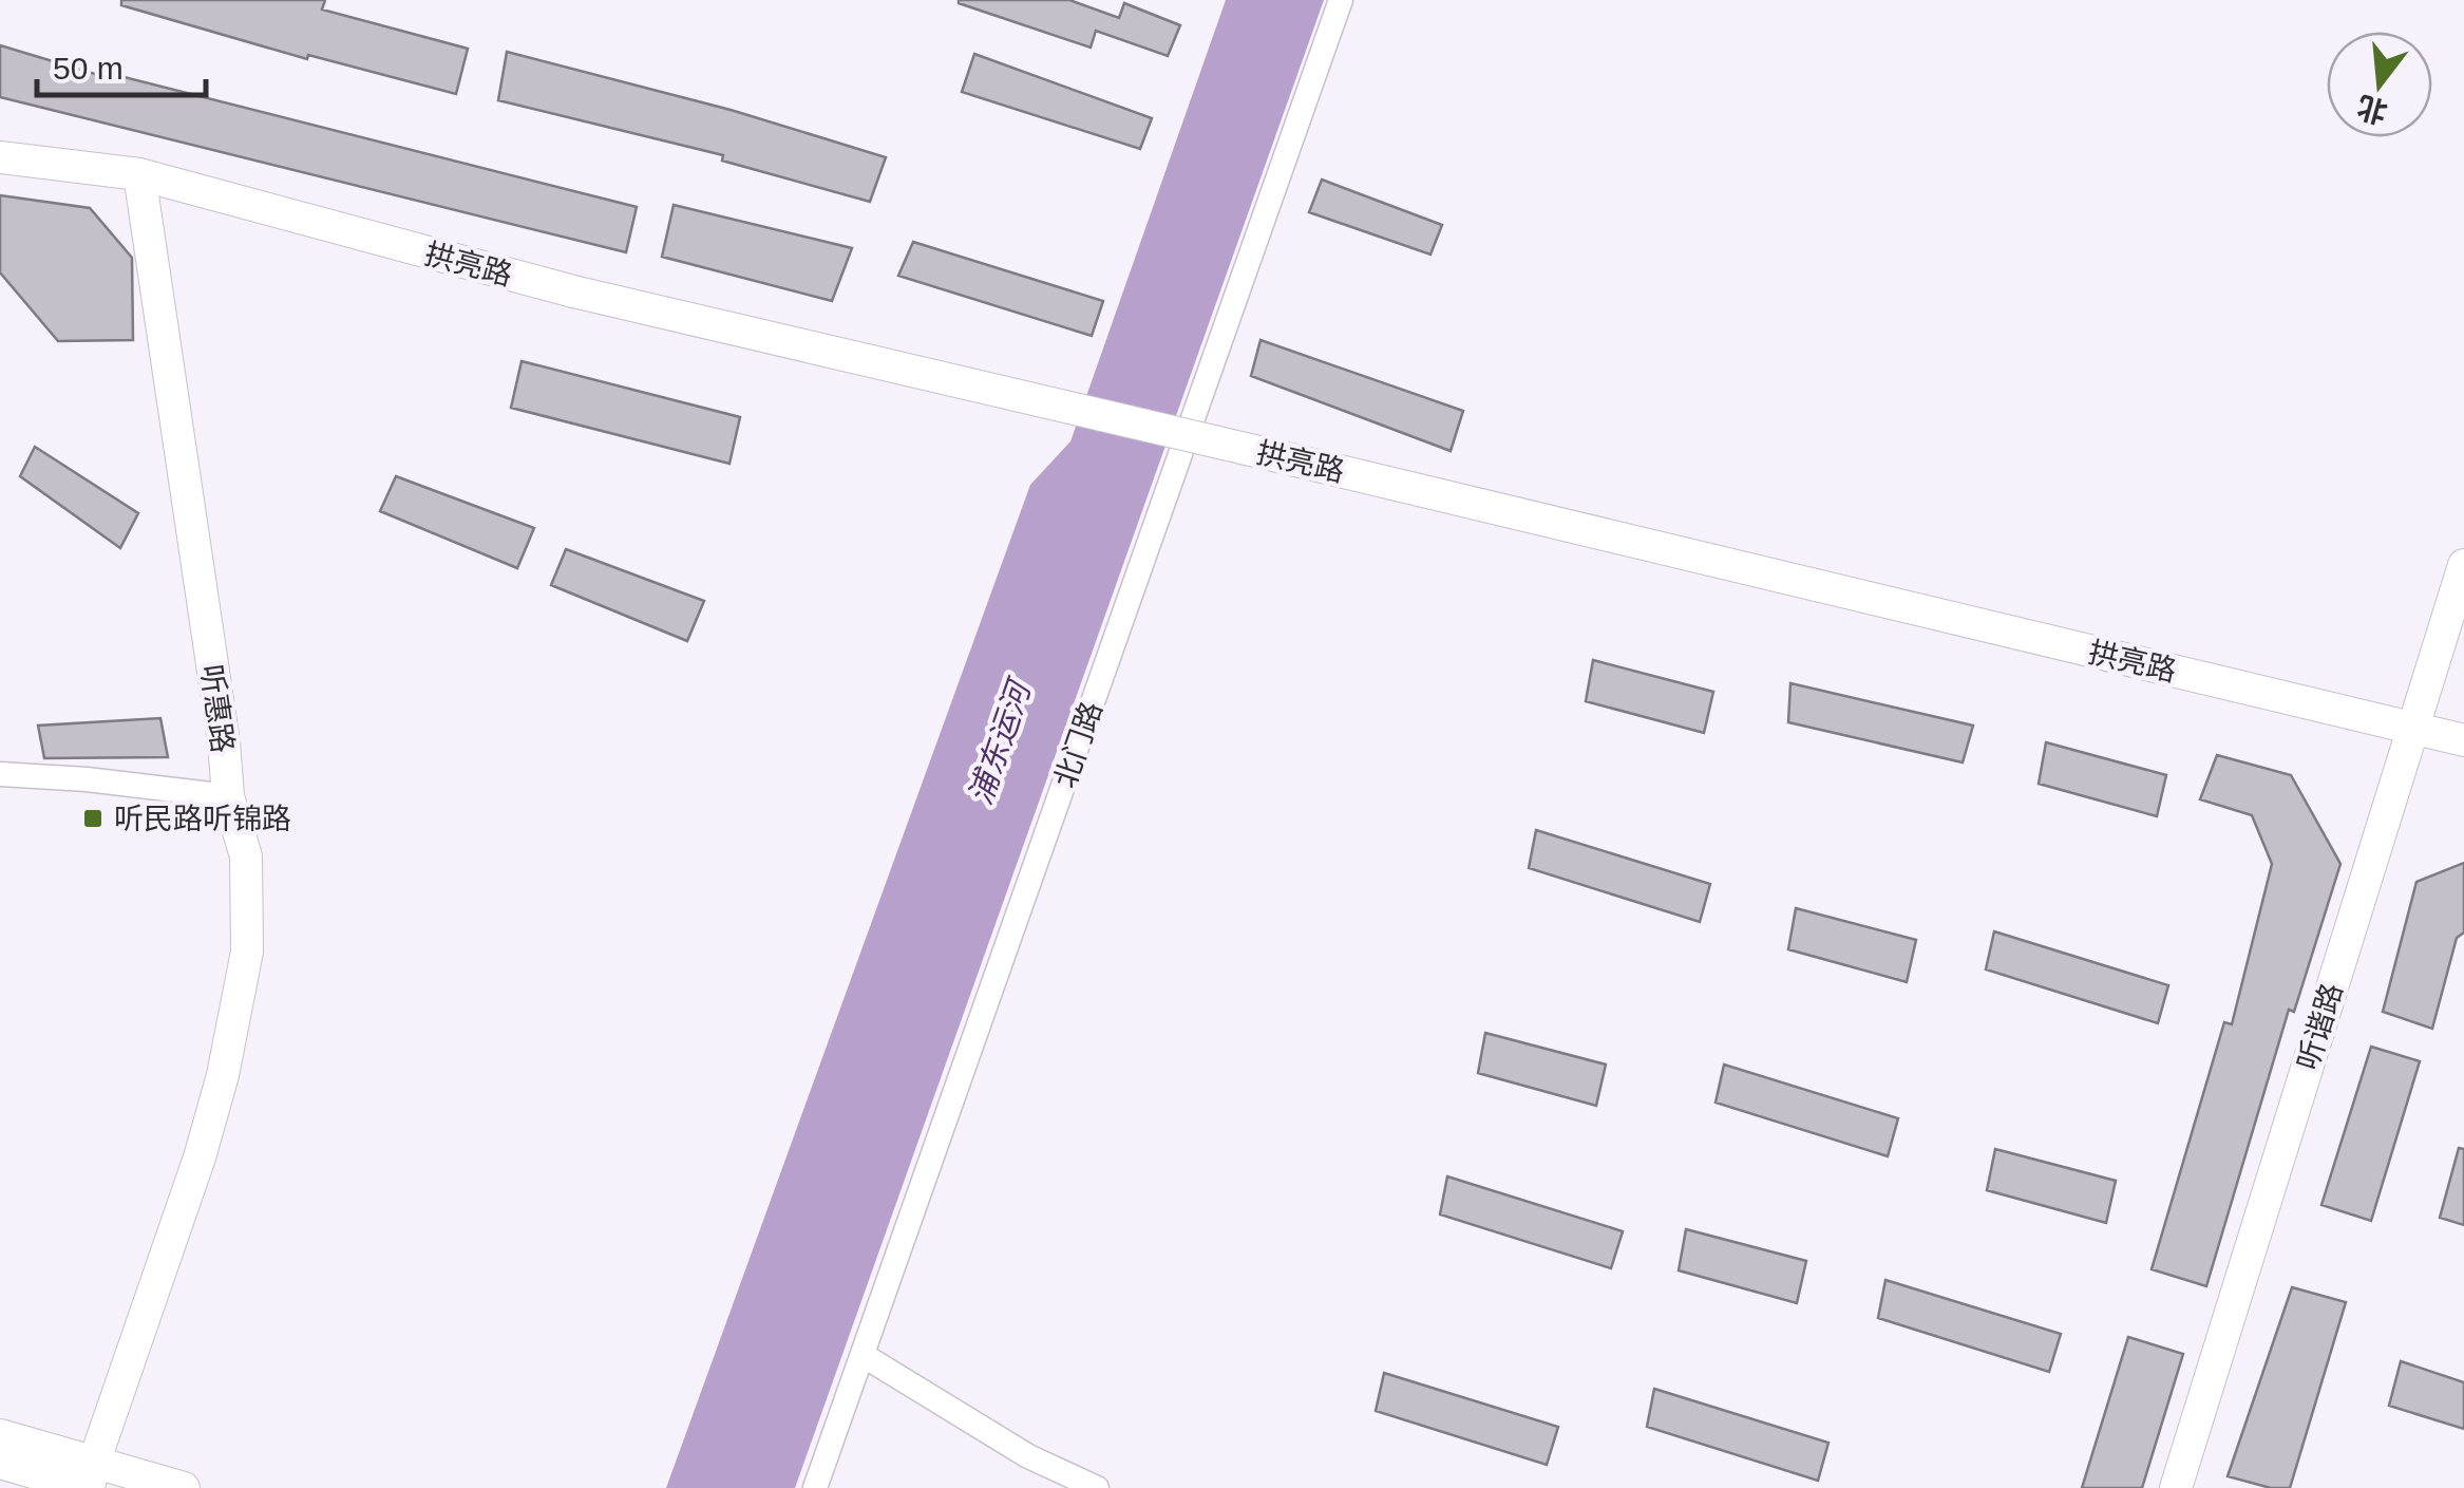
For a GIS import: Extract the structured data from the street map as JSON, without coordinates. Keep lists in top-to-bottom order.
{
  "streets": {
    "street": [
      "拱亮路",
      "听惠路",
      "北门路",
      "听谐路"
    ]
  },
  "crossings": [
    ["拱亮路", "听惠路"],
    ["拱亮路", "听谐路"]
  ],
  "water": ["浦东运河"],
  "places": {
    "transit": ["听民路听锦路"]
  },
  "scale_bar": "50 m",
  "north": "bottom"
}
